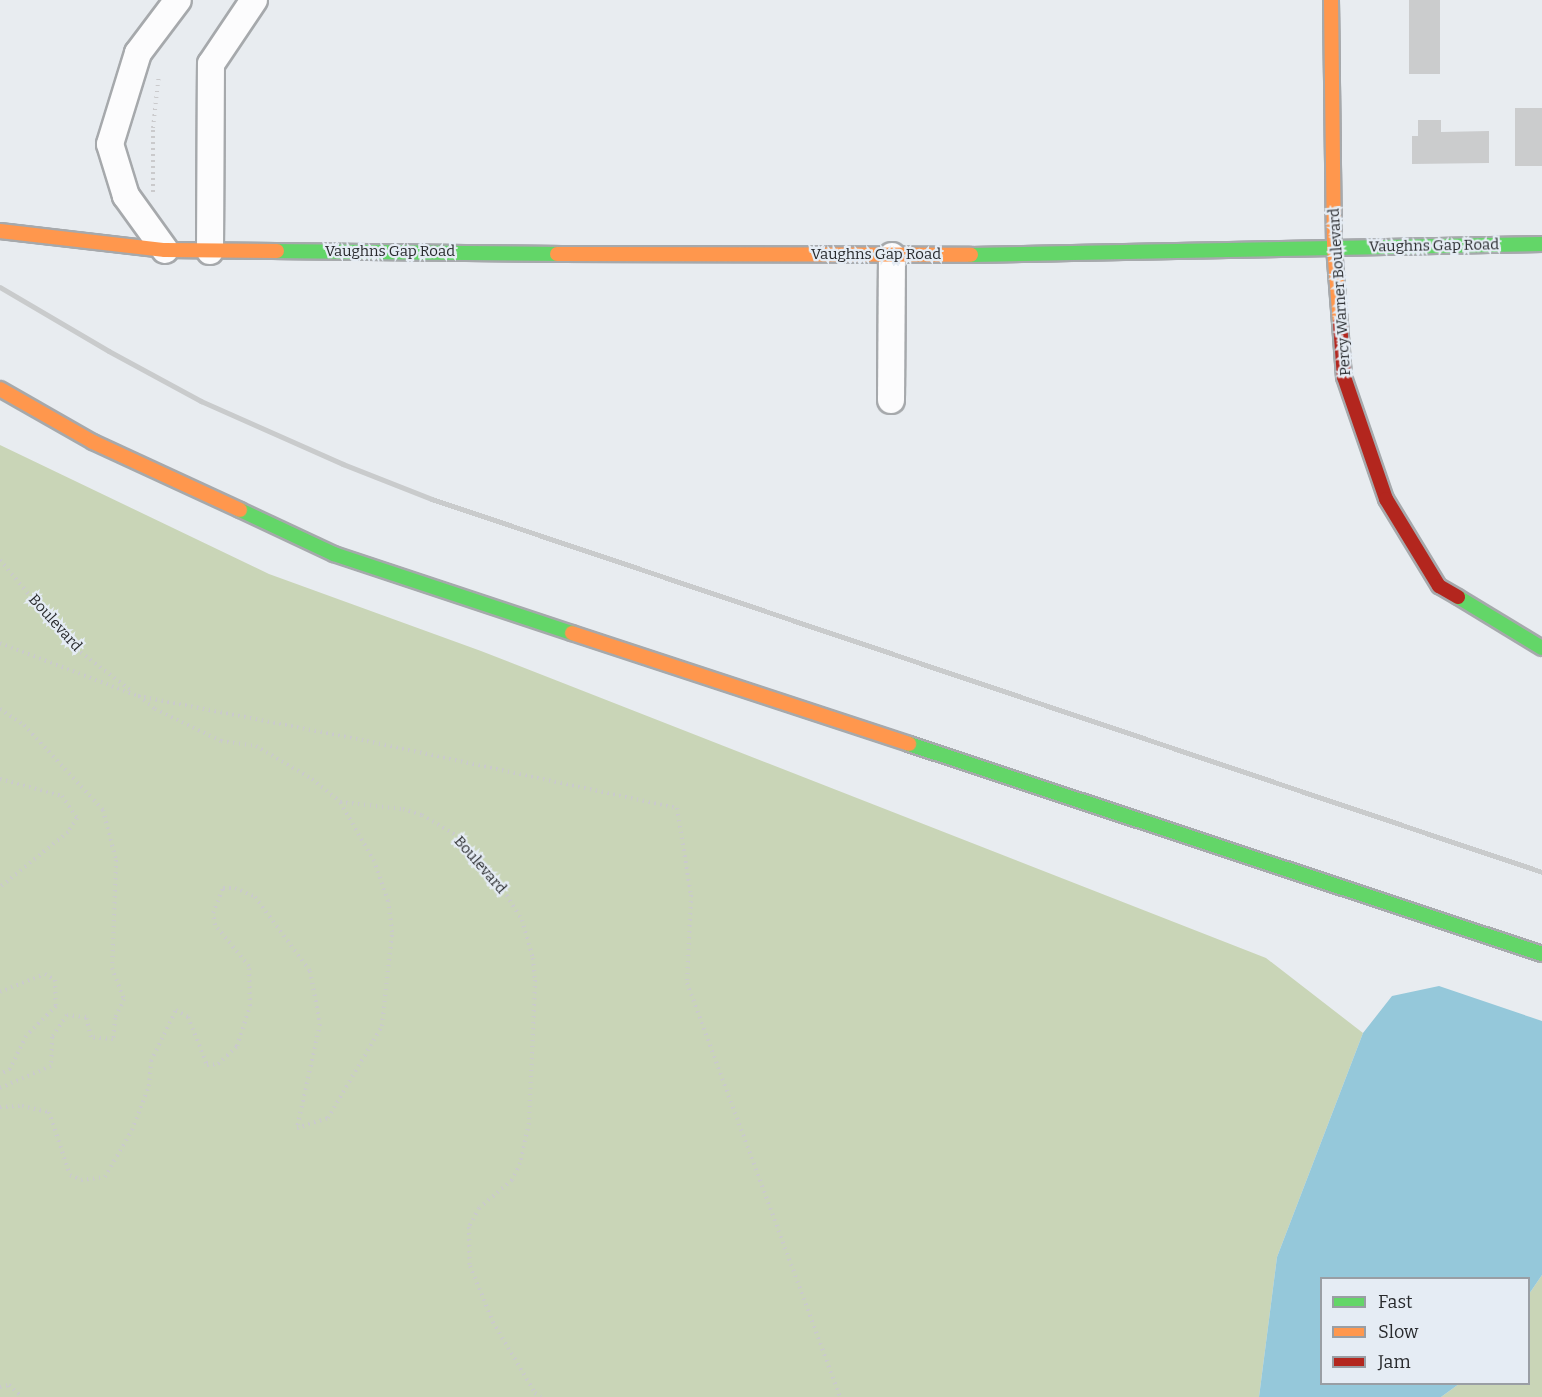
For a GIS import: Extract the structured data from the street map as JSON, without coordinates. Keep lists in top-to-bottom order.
{
  "streets": {
    "street": ["Vaughns Gap Road", "Percy Warner Boulevard"],
    "path": ["Boulevard"]
  },
  "crossings": [
    ["Vaughns Gap Road", "Percy Warner Boulevard"]
  ],
  "legend": ["Fast", "Slow", "Jam"]
}
